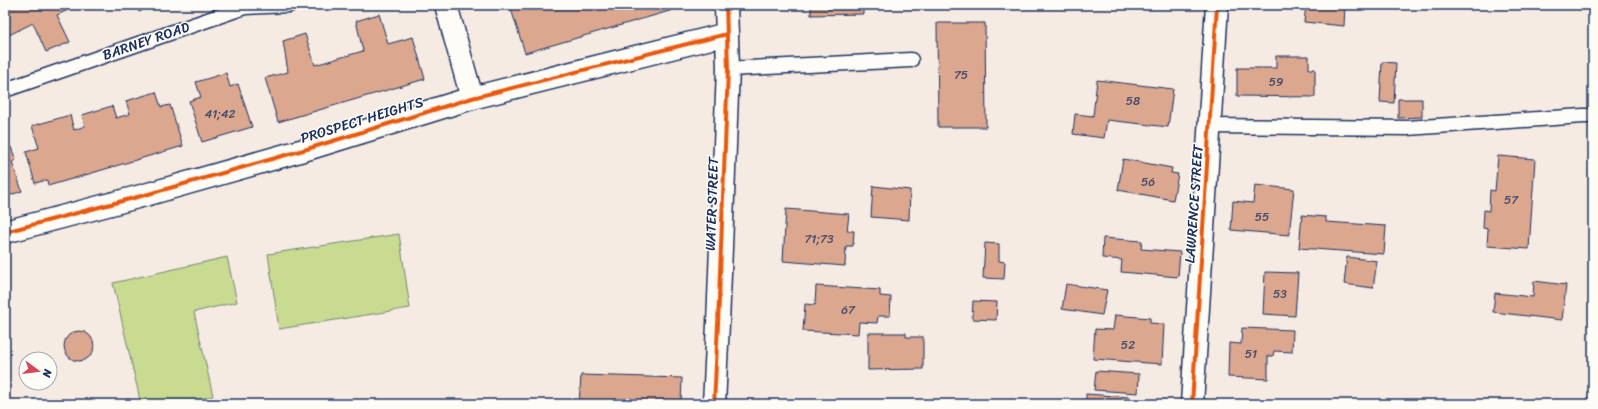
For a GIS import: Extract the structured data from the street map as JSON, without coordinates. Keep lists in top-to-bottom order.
{
  "streets": {
    "street": ["PROSPECT HEIGHTS", "WATER STREET", "LAWRENCE STREET"],
    "lane": ["BARNEY ROAD"]
  },
  "crossings": [
    ["PROSPECT HEIGHTS", "WATER STREET"]
  ],
  "house_numbers": [
    "75",
    "59",
    "58",
    "41;42",
    "56",
    "57",
    "55",
    "71;73",
    "53",
    "67",
    "52",
    "51"
  ],
  "north": "right"
}
